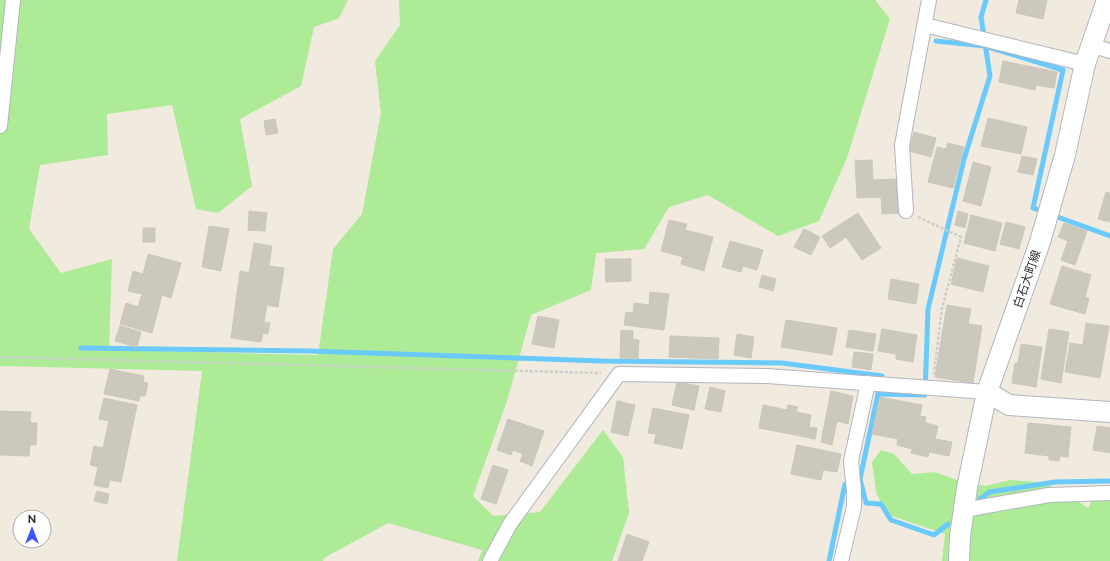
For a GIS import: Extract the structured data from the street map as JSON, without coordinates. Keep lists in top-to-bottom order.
{
  "streets": {
    "main road": ["白石大町線"]
  },
  "north": "top"
}
